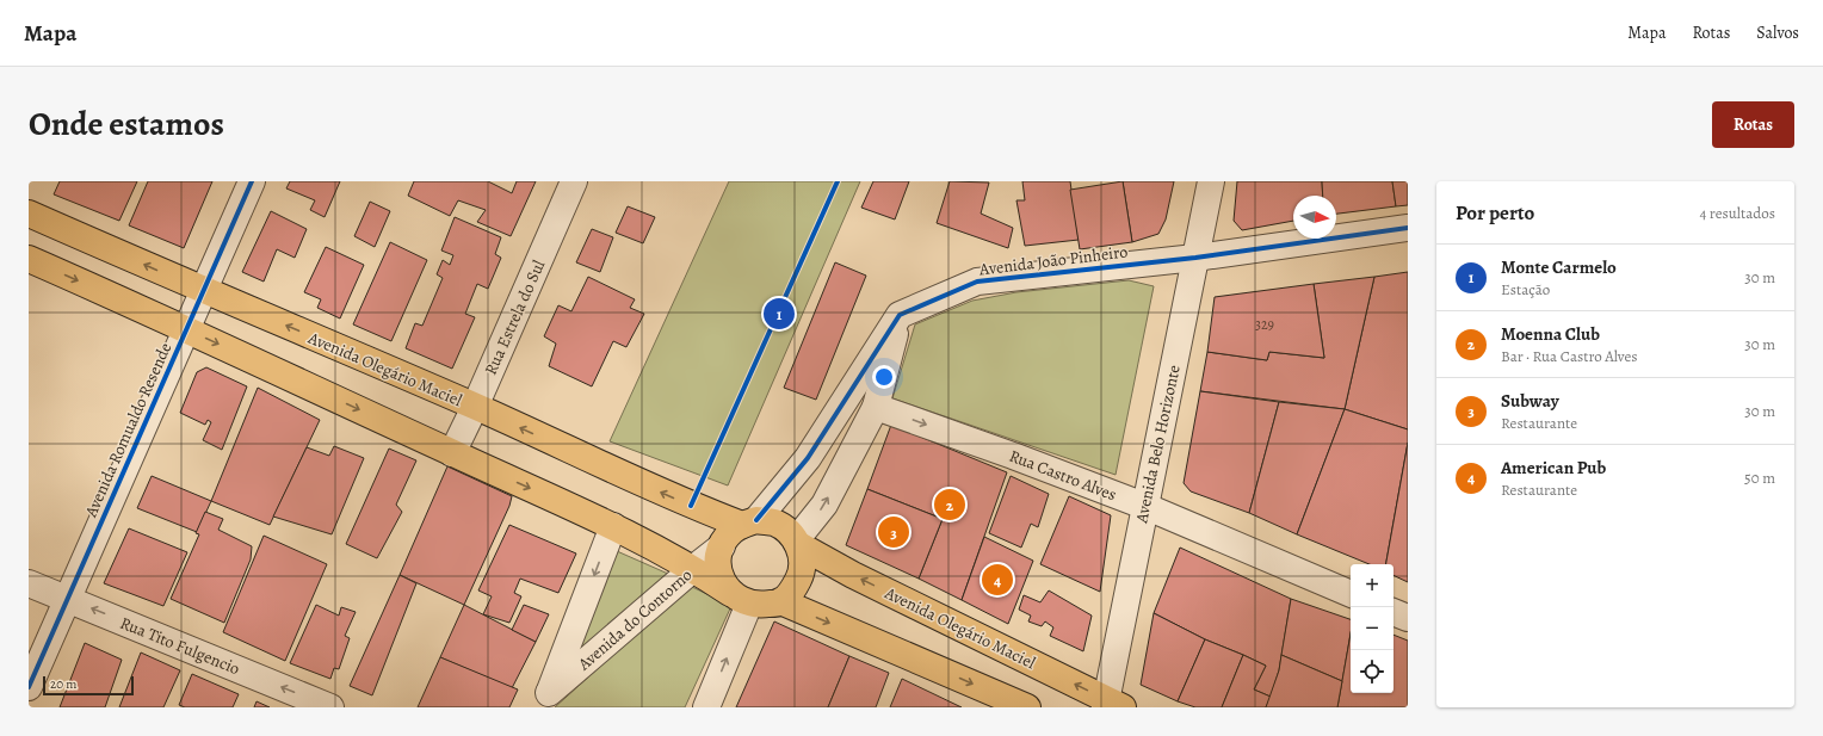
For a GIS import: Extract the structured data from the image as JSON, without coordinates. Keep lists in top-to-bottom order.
{
  "streets": {
    "main road": ["Avenida Olegário Maciel"],
    "street": [
      "Avenida João Pinheiro",
      "Rua Estrela do Sul",
      "Avenida Romualdo Resende",
      "Avenida Belo Horizonte",
      "Rua Castro Alves",
      "Avenida do Contorno",
      "Rua Tito Fulgencio"
    ]
  },
  "crossings": [
    ["Avenida João Pinheiro", "Avenida Belo Horizonte"],
    ["Rua Estrela do Sul", "Avenida Olegário Maciel"],
    ["Avenida Olegário Maciel", "Avenida Romualdo Resende"],
    ["Avenida Olegário Maciel", "Avenida Belo Horizonte"],
    ["Avenida Olegário Maciel", "Avenida do Contorno"],
    ["Avenida Romualdo Resende", "Rua Tito Fulgencio"],
    ["Avenida Belo Horizonte", "Rua Castro Alves"]
  ],
  "one_way": ["Rua Castro Alves", "Rua Tito Fulgencio"],
  "house_numbers": ["329"],
  "scale_bar": "20 m",
  "north": "right",
  "page": {
    "header": "Mapa",
    "nav": ["Mapa", "Rotas", "Salvos"],
    "title": "Onde estamos",
    "buttons": "Rotas",
    "heading": ["Por perto", "4 resultados"],
    "list": [
      {
        "mark": "1",
        "name": "Monte Carmelo",
        "note": "Estação",
        "value": "30 m"
      },
      {
        "mark": "2",
        "name": "Moenna Club",
        "note": "Bar · Rua Castro Alves",
        "value": "30 m"
      },
      {
        "mark": "3",
        "name": "Subway",
        "note": "Restaurante",
        "value": "30 m"
      },
      {
        "mark": "4",
        "name": "American Pub",
        "note": "Restaurante",
        "value": "50 m"
      }
    ],
    "pins": [
      "1",
      "2",
      "3",
      "4"
    ],
    "map_buttons": ["+", "−"],
    "scale": "20 m"
  }
}
